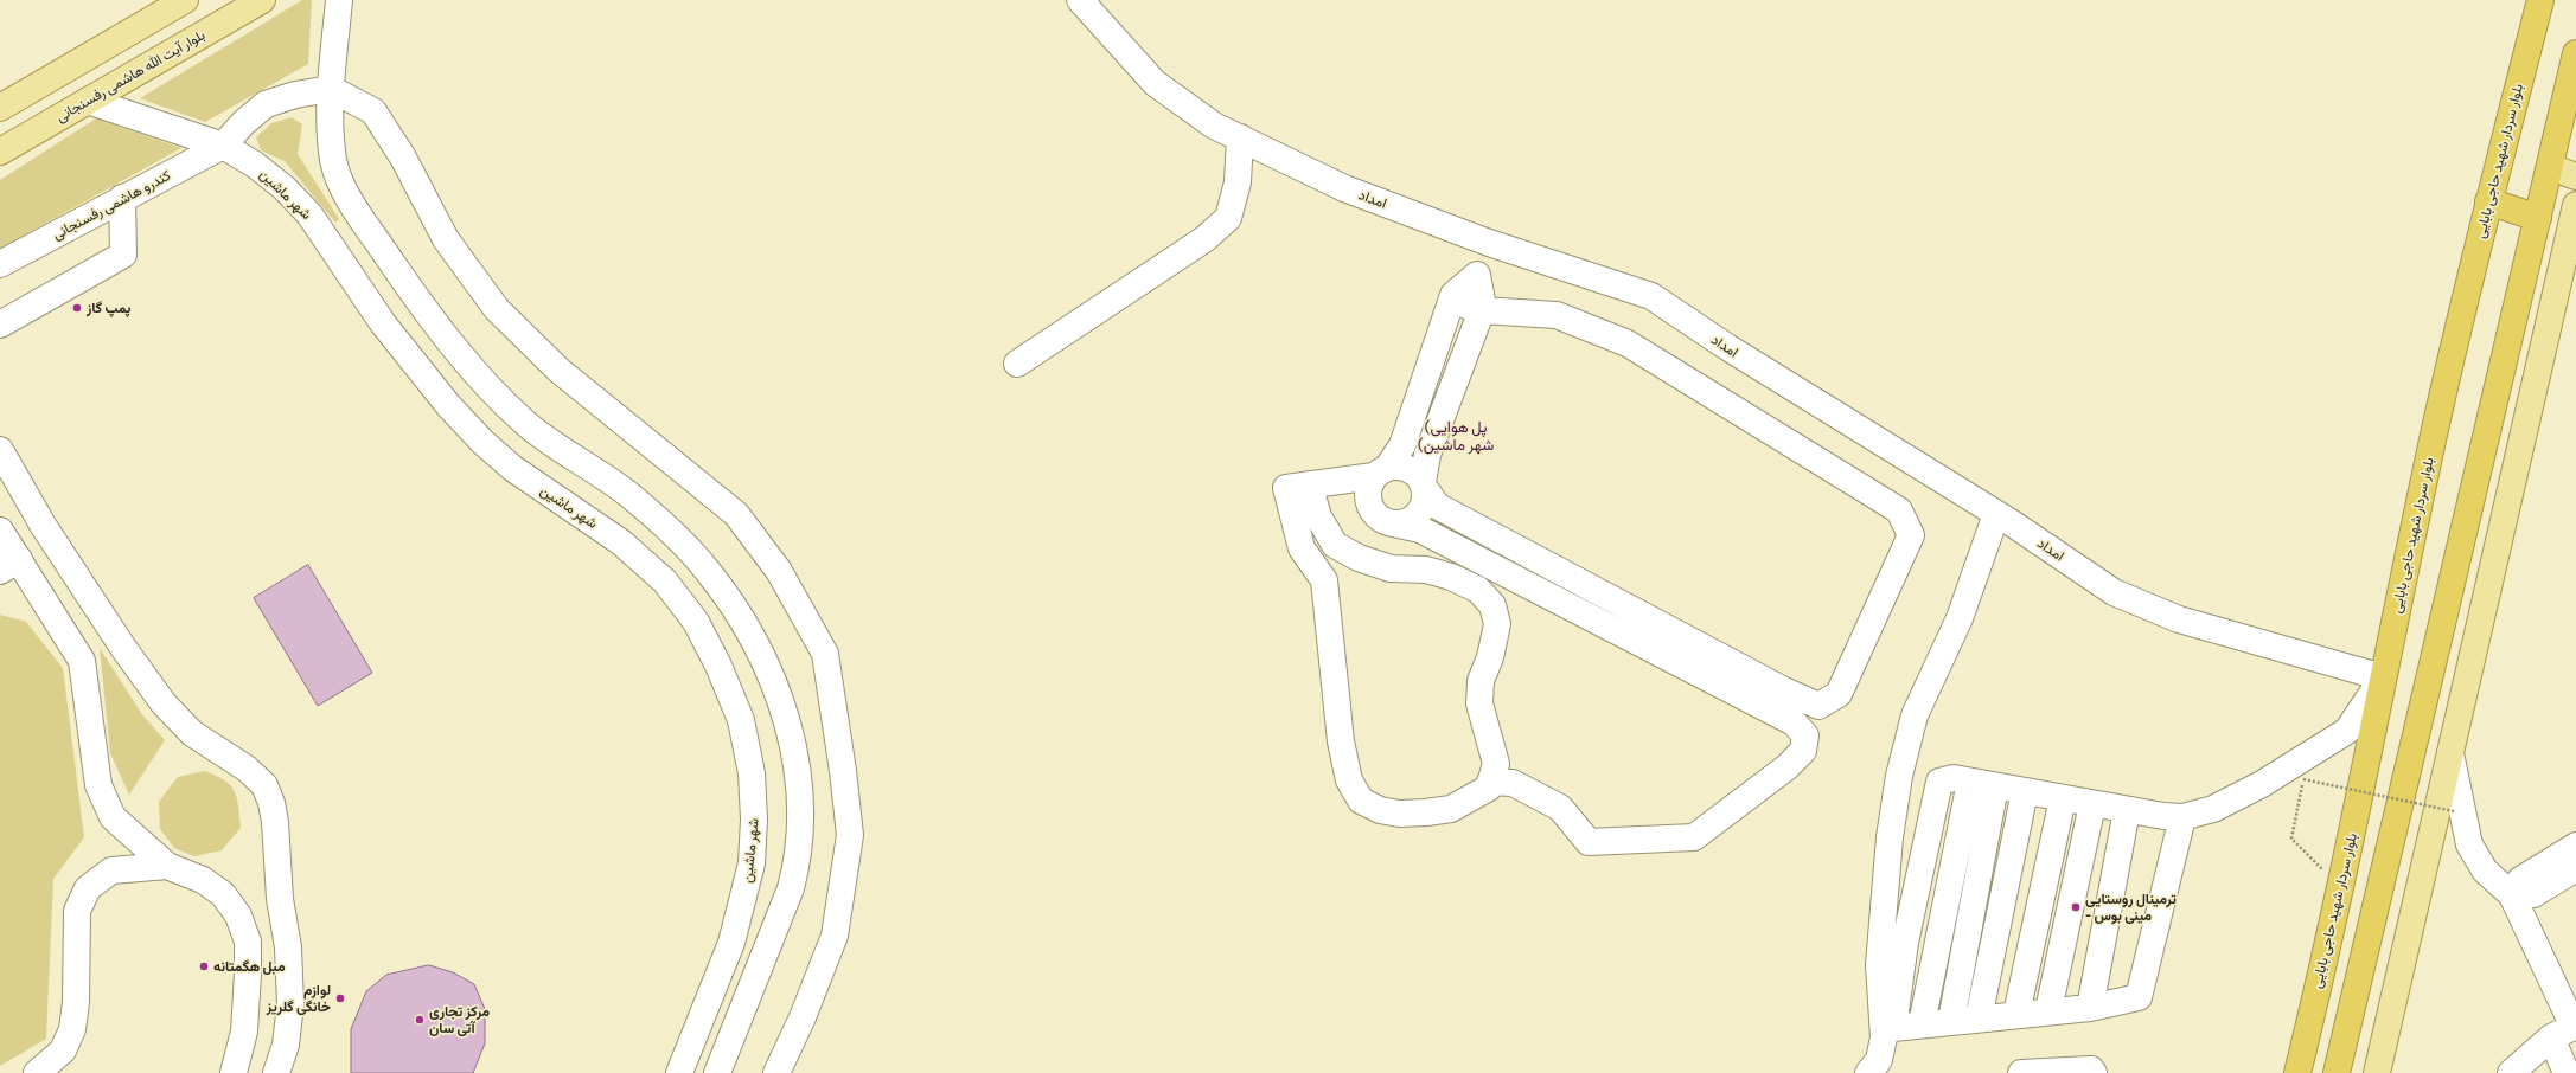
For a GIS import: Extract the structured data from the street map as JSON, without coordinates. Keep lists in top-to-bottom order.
{
  "streets": {
    "highway": ["بلوار سردار شهید حاجی بابایی"],
    "main road": ["بلوار آیت الله هاشمی رفسنجانی"],
    "street": ["شهر ماشین", "امداد", "کندرو هاشمی رفسنجانی"]
  },
  "crossings": [
    ["بلوار آیت الله هاشمی رفسنجانی", "شهر ماشین"],
    ["بلوار سردار شهید حاجی بابایی", "امداد"],
    ["شهر ماشین", "کندرو هاشمی رفسنجانی"]
  ],
  "districts": ["(پل هوایی (شهر ماشین"],
  "places": [
    "پمپ گاز",
    "ترمینال روستایی - مینی بوس",
    "مبل هگمتانه",
    "لوازم خانگی گلریز",
    "مرکز تجاری آتی سان"
  ]
}
